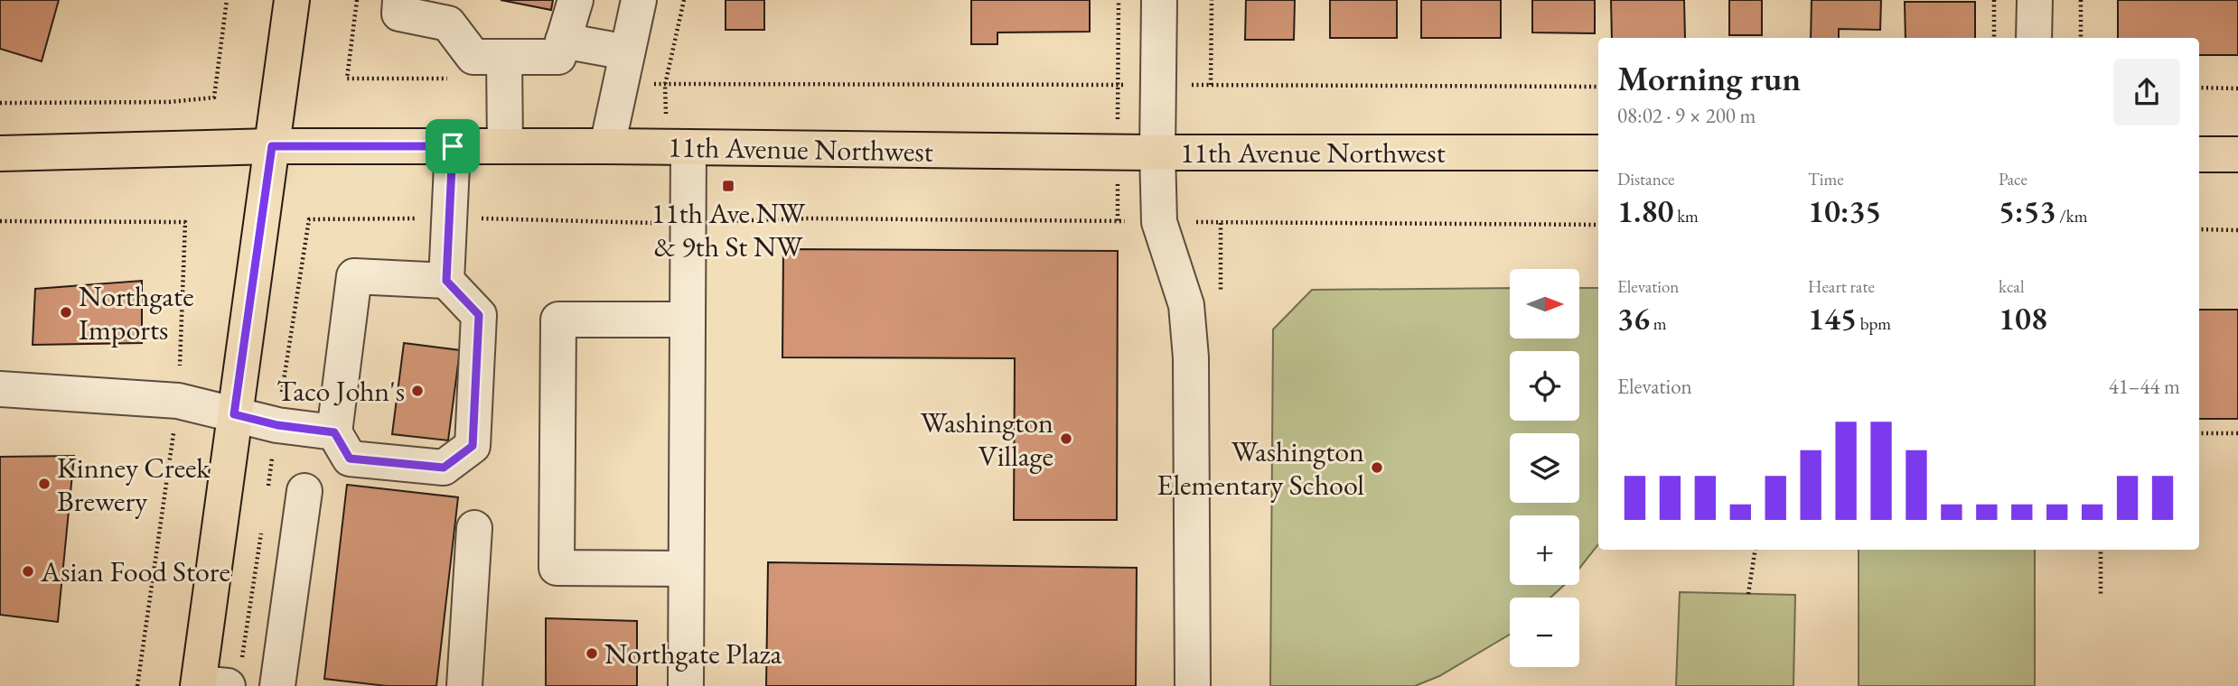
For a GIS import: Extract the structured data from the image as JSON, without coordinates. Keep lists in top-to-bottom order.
{
  "streets": {
    "main road": ["11th Avenue Northwest"]
  },
  "places": {
    "transit": ["11th Ave NW & 9th St NW"],
    "other": [
      "Northgate Imports",
      "Taco John's",
      "Washington Village",
      "Washington Elementary School",
      "Kinney Creek Brewery",
      "Asian Food Store",
      "Northgate Plaza"
    ]
  },
  "north": "right",
  "page": {
    "heading": ["Morning run", "08:02 · 9 × 200 m"],
    "stats": [
      ["Distance", "1.80 km"],
      ["Time", "10:35"],
      ["Pace", "5:53 /km"],
      ["Elevation", "36 m"],
      ["Heart rate", "145 bpm"],
      ["kcal", "108"]
    ],
    "map_buttons": ["+", "−"],
    "chart": ["Elevation", "41–44 m"]
  }
}
